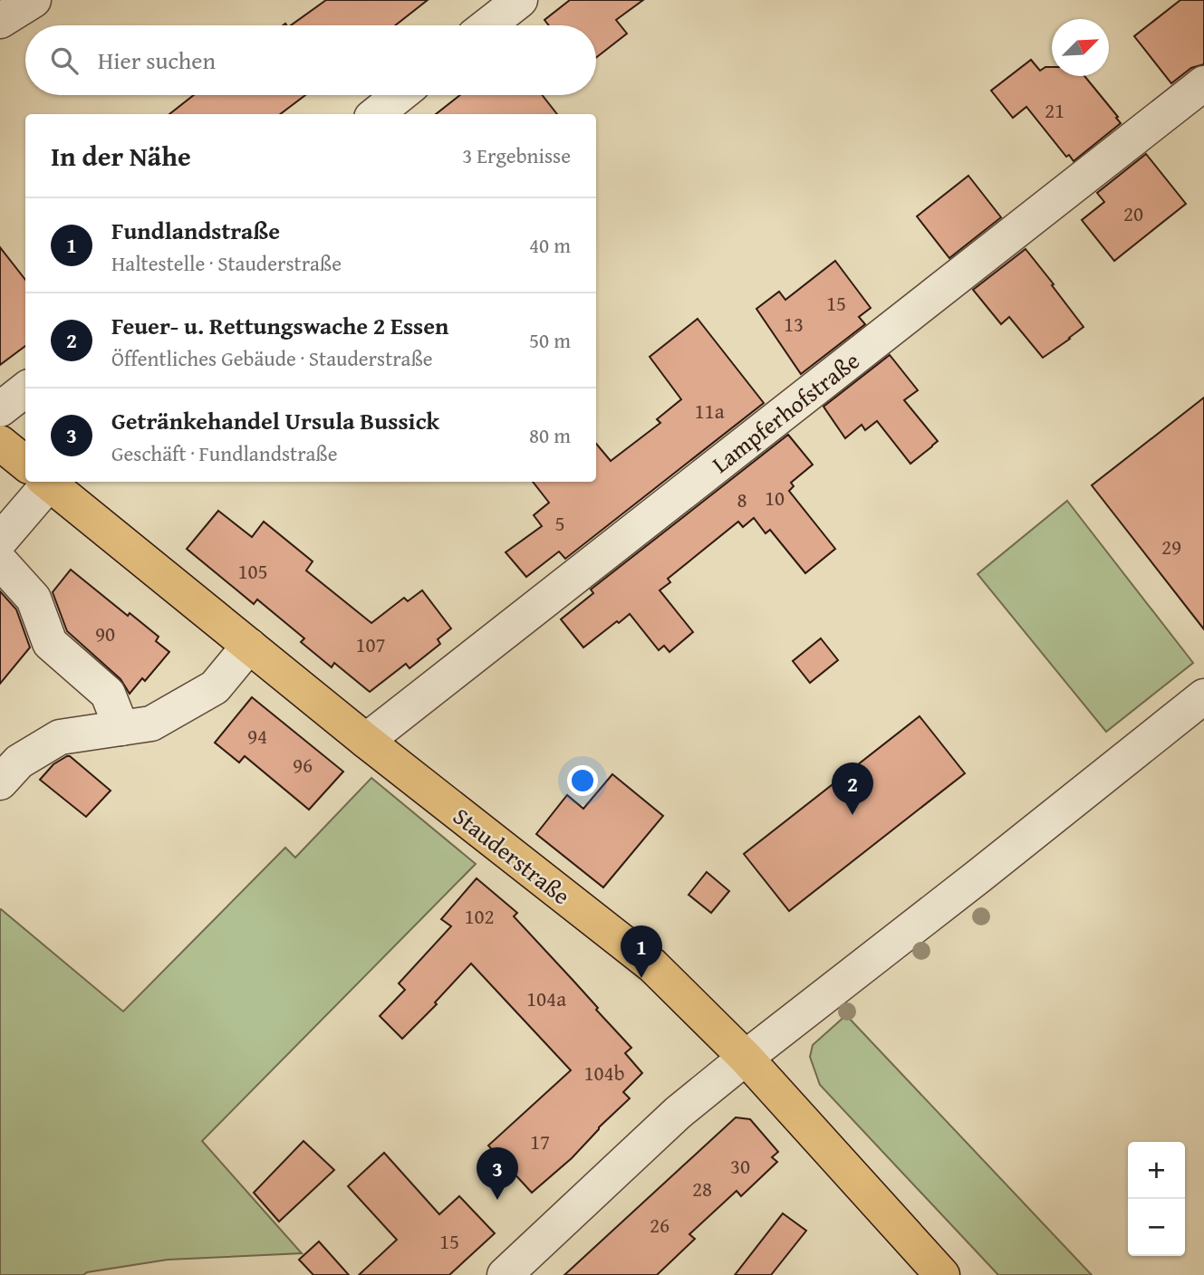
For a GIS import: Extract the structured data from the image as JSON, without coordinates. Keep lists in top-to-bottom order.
{
  "streets": {
    "main road": ["Stauderstraße"],
    "street": ["Lampferhofstraße"]
  },
  "crossings": [
    ["Lampferhofstraße", "Stauderstraße"]
  ],
  "house_numbers": [
    "21",
    "20",
    "15",
    "13",
    "11a",
    "10",
    "8",
    "5",
    "29",
    "105",
    "90",
    "107",
    "94",
    "96",
    "102",
    "104a",
    "104b",
    "17",
    "30",
    "28",
    "26",
    "15"
  ],
  "north": "top right",
  "page": {
    "search": "Hier suchen",
    "heading": ["In der Nähe", "3 Ergebnisse"],
    "list": [
      {
        "mark": "1",
        "name": "Fundlandstraße",
        "note": "Haltestelle · Stauderstraße",
        "value": "40 m"
      },
      {
        "mark": "2",
        "name": "Feuer- u. Rettungswache 2 Essen",
        "note": "Öffentliches Gebäude · Stauderstraße",
        "value": "50 m"
      },
      {
        "mark": "3",
        "name": "Getränkehandel Ursula Bussick",
        "note": "Geschäft · Fundlandstraße",
        "value": "80 m"
      }
    ],
    "pins": ["2", "1", "3"],
    "map_buttons": ["+", "−"]
  }
}
